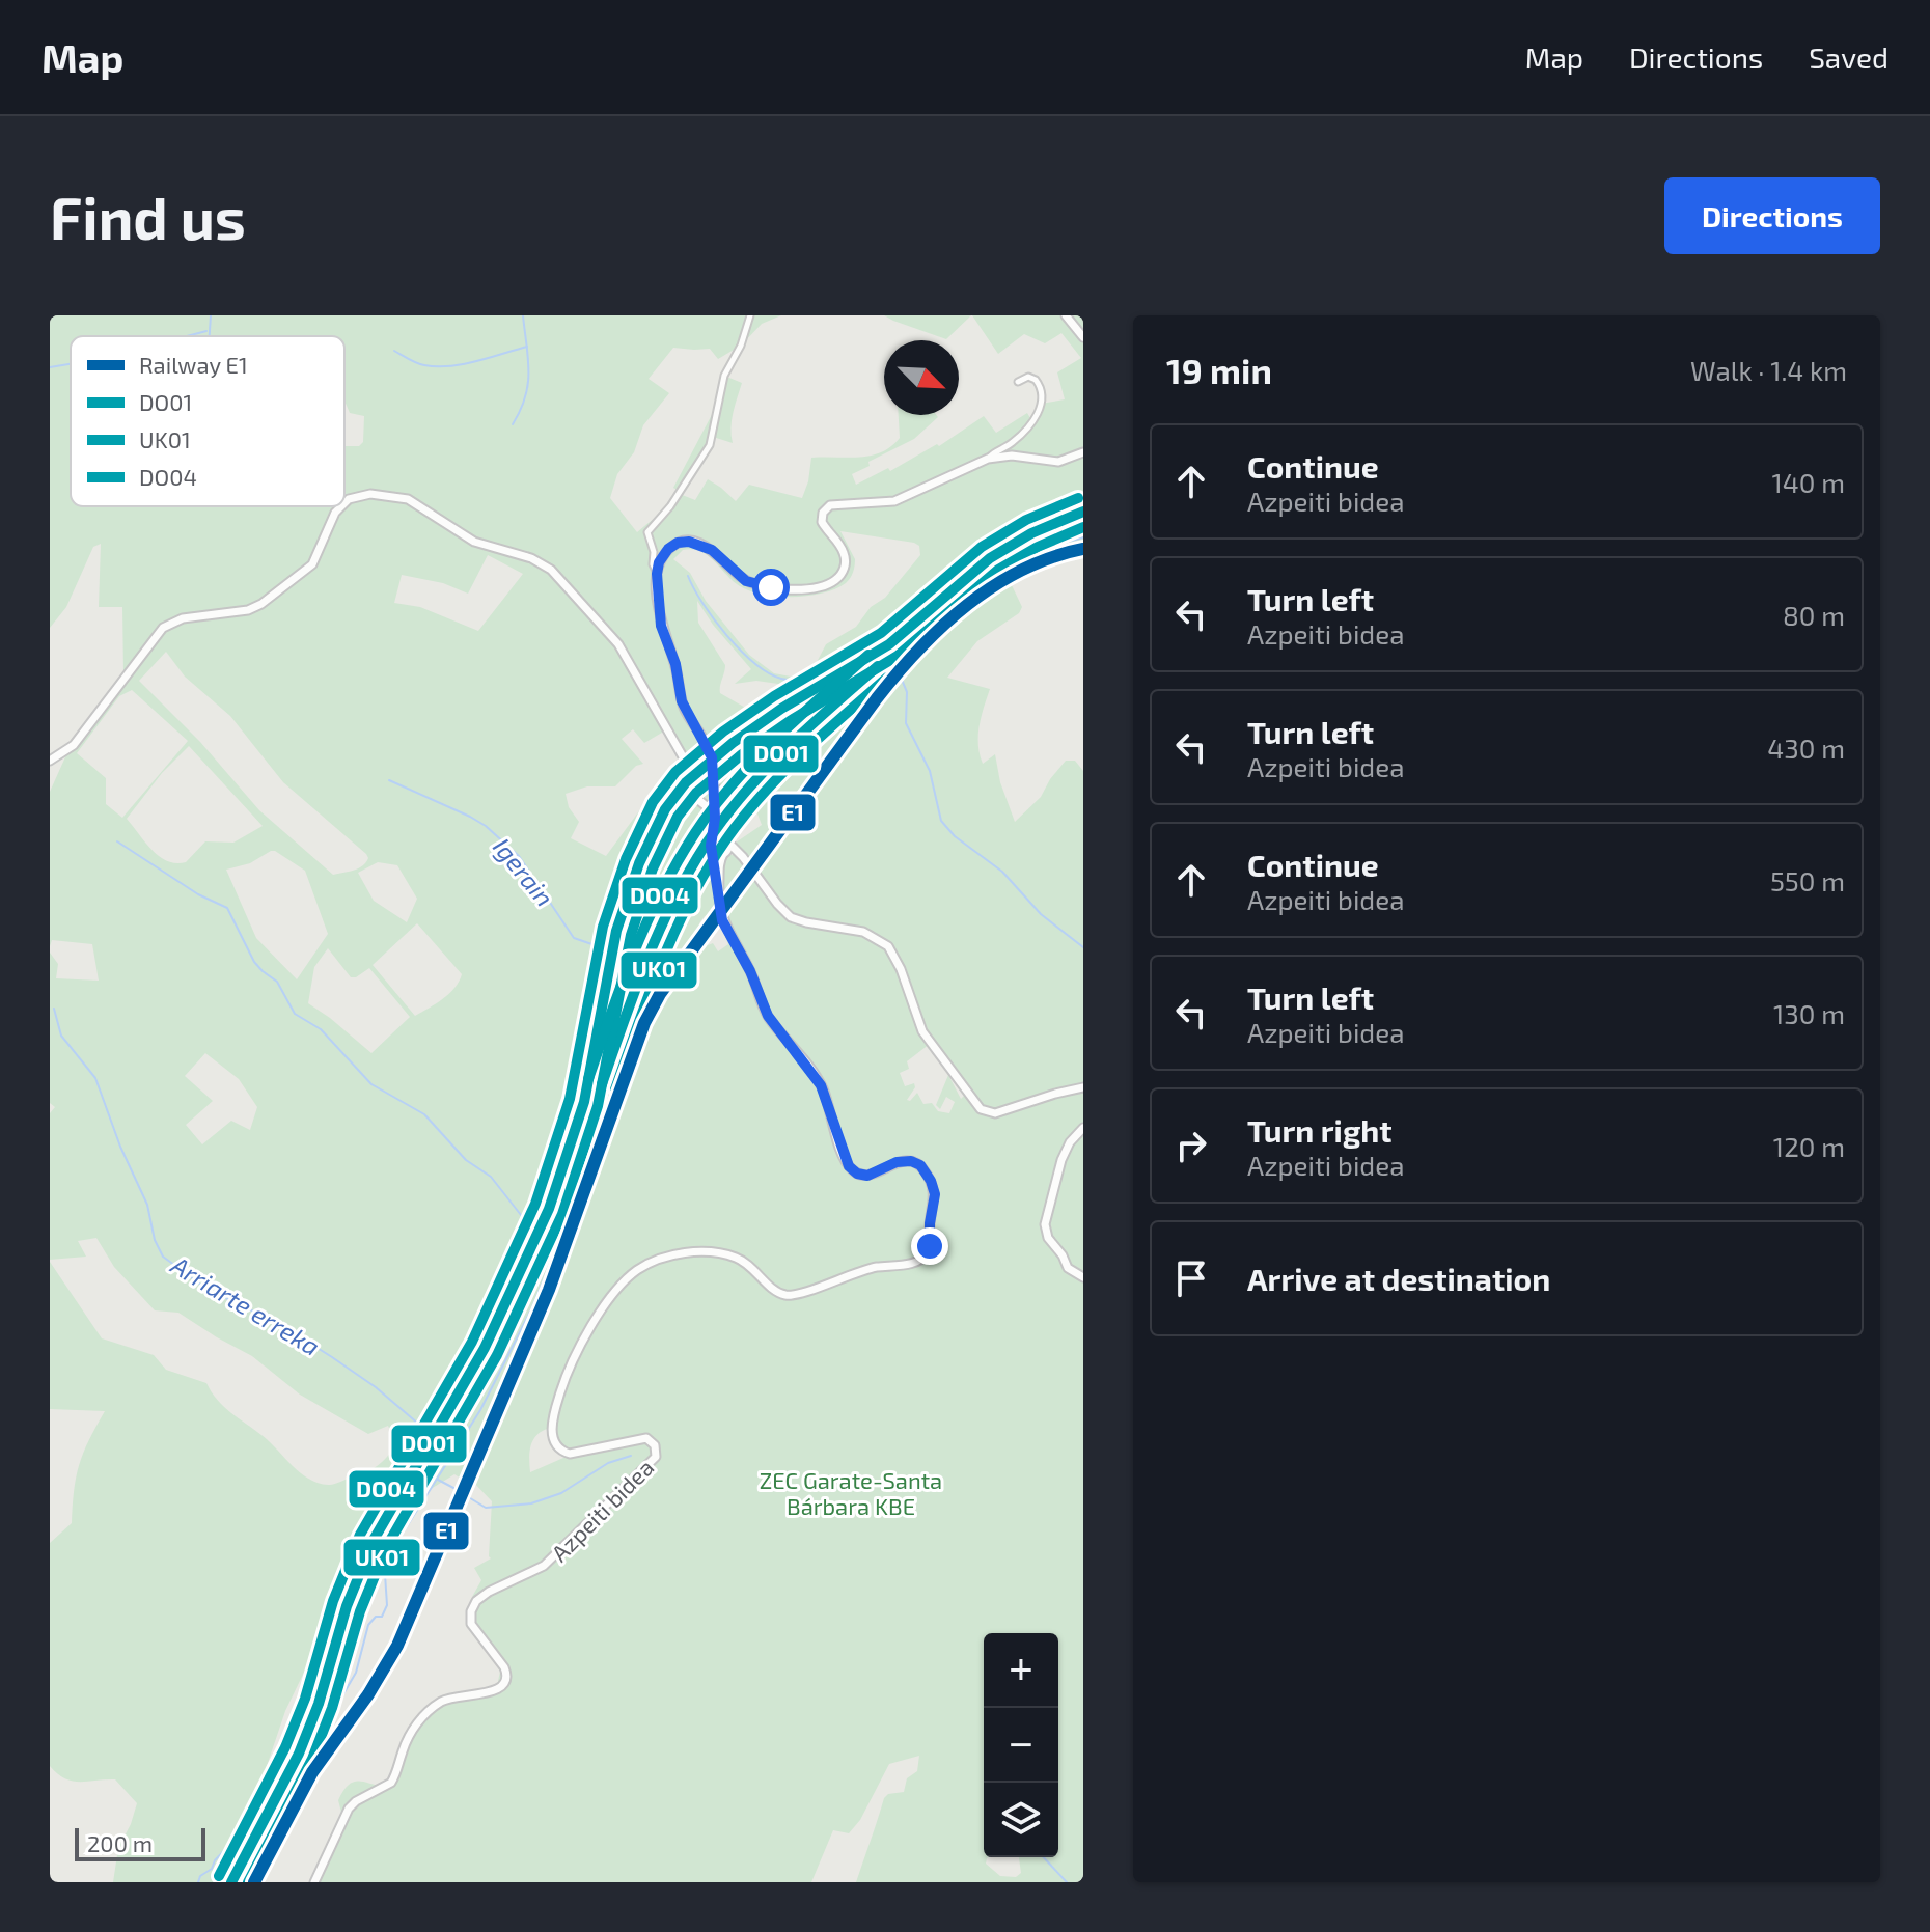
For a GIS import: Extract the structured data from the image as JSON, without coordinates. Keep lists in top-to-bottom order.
{
  "streets": {
    "main road": ["Azpeiti bidea"]
  },
  "water": ["Igerain", "Arriarte erreka"],
  "parks": ["ZEC Garate-Santa Bárbara KBE"],
  "lines": [
    "transit line DO04",
    "transit line DO01",
    "transit line UK01",
    "rail line E1"
  ],
  "legend": [
    "Railway E1",
    "DO01",
    "UK01",
    "DO04"
  ],
  "scale_bar": "200 m",
  "north": "bottom right",
  "page": {
    "header": "Map",
    "nav": ["Map", "Directions", "Saved"],
    "buttons": "Directions",
    "title": "Find us",
    "heading": ["19 min", "Walk · 1.4 km"],
    "list": [
      ["Continue", "Azpeiti bidea", "140 m"],
      ["Turn left", "Azpeiti bidea", "80 m"],
      ["Turn left", "Azpeiti bidea", "430 m"],
      ["Continue", "Azpeiti bidea", "550 m"],
      ["Turn left", "Azpeiti bidea", "130 m"],
      ["Turn right", "Azpeiti bidea", "120 m"],
      "Arrive at destination"
    ],
    "map_buttons": ["+", "−"],
    "scale": "200 m"
  }
}
